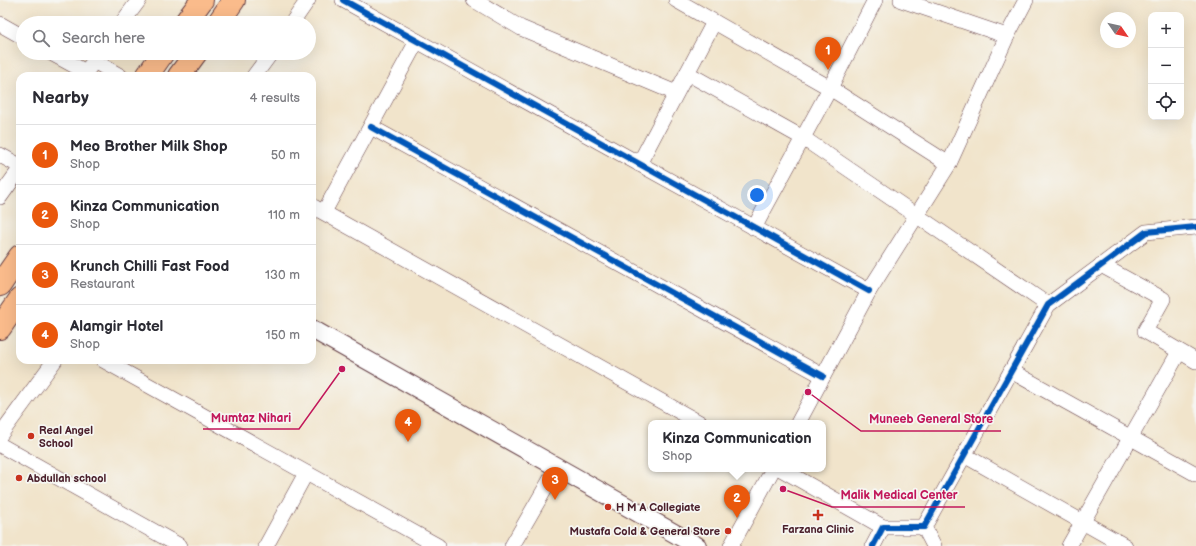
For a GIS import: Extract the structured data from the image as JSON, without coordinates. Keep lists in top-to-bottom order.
{
  "places": {
    "other": [
      "Mumtaz Nihari",
      "Muneeb General Store",
      "Real Angel School",
      "Abdullah school",
      "Malik Medical Center",
      "H M A Collegiate",
      "Mustafa Cold & General Store"
    ],
    "health": ["Farzana Clinic"]
  },
  "north": "bottom right",
  "page": {
    "map_buttons": ["+", "−"],
    "search": "Search here",
    "pins": [
      "1",
      "4",
      "3",
      "2"
    ],
    "heading": ["Nearby", "4 results"],
    "list": [
      {
        "mark": "1",
        "name": "Meo Brother Milk Shop",
        "note": "Shop",
        "value": "50 m"
      },
      {
        "mark": "2",
        "name": "Kinza Communication",
        "note": "Shop",
        "value": "110 m"
      },
      {
        "mark": "3",
        "name": "Krunch Chilli Fast Food",
        "note": "Restaurant",
        "value": "130 m"
      },
      {
        "mark": "4",
        "name": "Alamgir Hotel",
        "note": "Shop",
        "value": "150 m"
      }
    ],
    "popup": ["Kinza Communication", "Shop"]
  }
}
